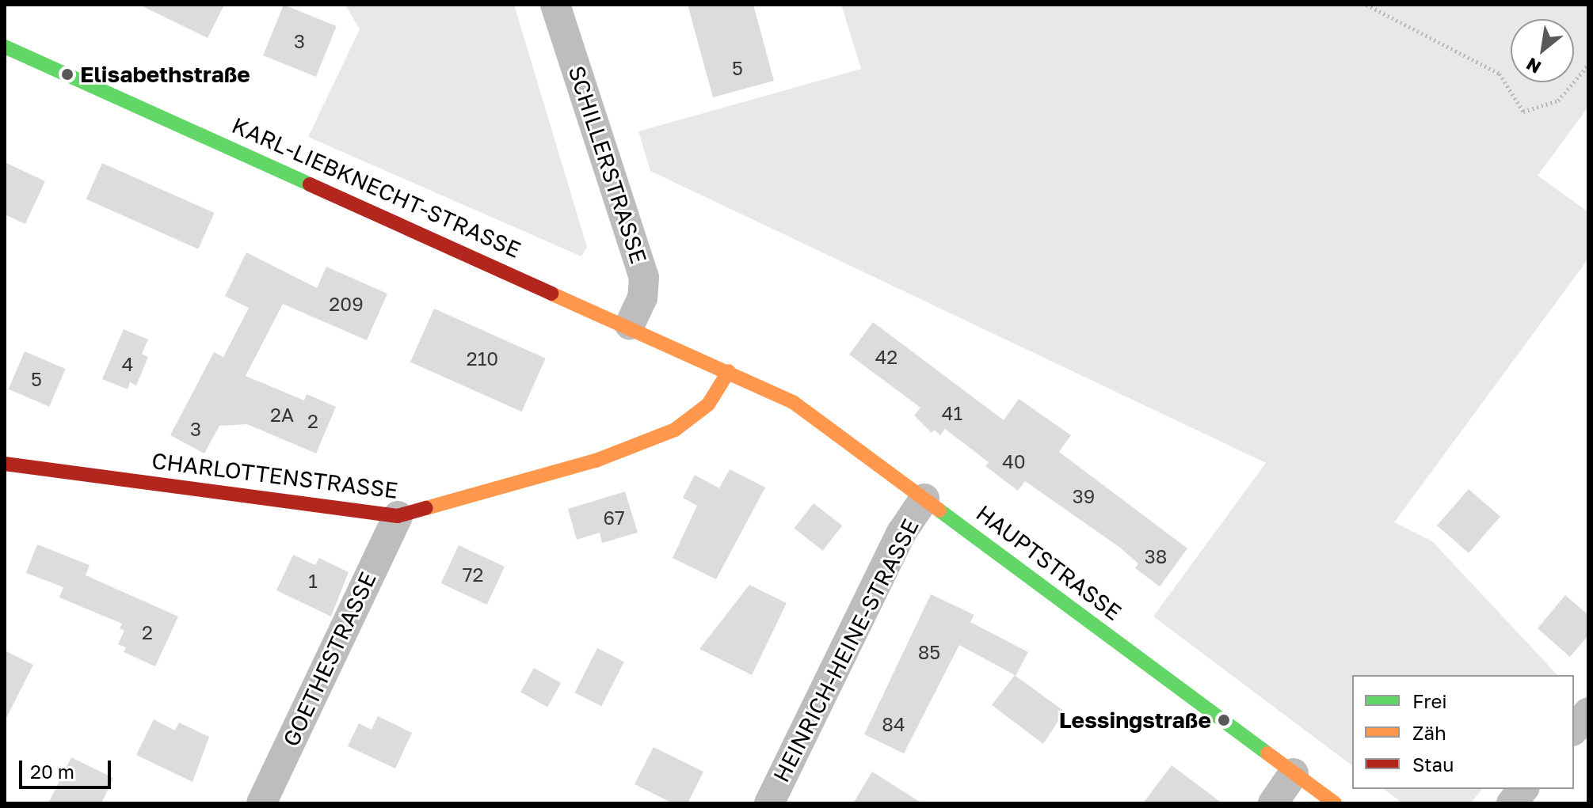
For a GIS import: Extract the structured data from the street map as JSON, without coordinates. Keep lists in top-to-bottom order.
{
  "streets": {
    "street": [
      "SCHILLERSTRASSE",
      "KARL-LIEBKNECHT-STRASSE",
      "CHARLOTTENSTRASSE",
      "HAUPTSTRASSE",
      "HEINRICH-HEINE-STRASSE",
      "GOETHESTRASSE"
    ]
  },
  "crossings": [
    ["SCHILLERSTRASSE", "KARL-LIEBKNECHT-STRASSE"],
    ["KARL-LIEBKNECHT-STRASSE", "CHARLOTTENSTRASSE"],
    ["KARL-LIEBKNECHT-STRASSE", "HAUPTSTRASSE"],
    ["CHARLOTTENSTRASSE", "HAUPTSTRASSE"],
    ["CHARLOTTENSTRASSE", "GOETHESTRASSE"],
    ["HAUPTSTRASSE", "HEINRICH-HEINE-STRASSE"]
  ],
  "places": ["Elisabethstraße", "Lessingstraße"],
  "house_numbers": [
    "3",
    "5",
    "209",
    "42",
    "210",
    "4",
    "5",
    "41",
    "2A",
    "2",
    "3",
    "40",
    "39",
    "67",
    "38",
    "72",
    "1",
    "2",
    "85",
    "84"
  ],
  "legend": ["Frei", "Zäh", "Stau"],
  "scale_bar": "20 m",
  "north": "bottom left"
}
